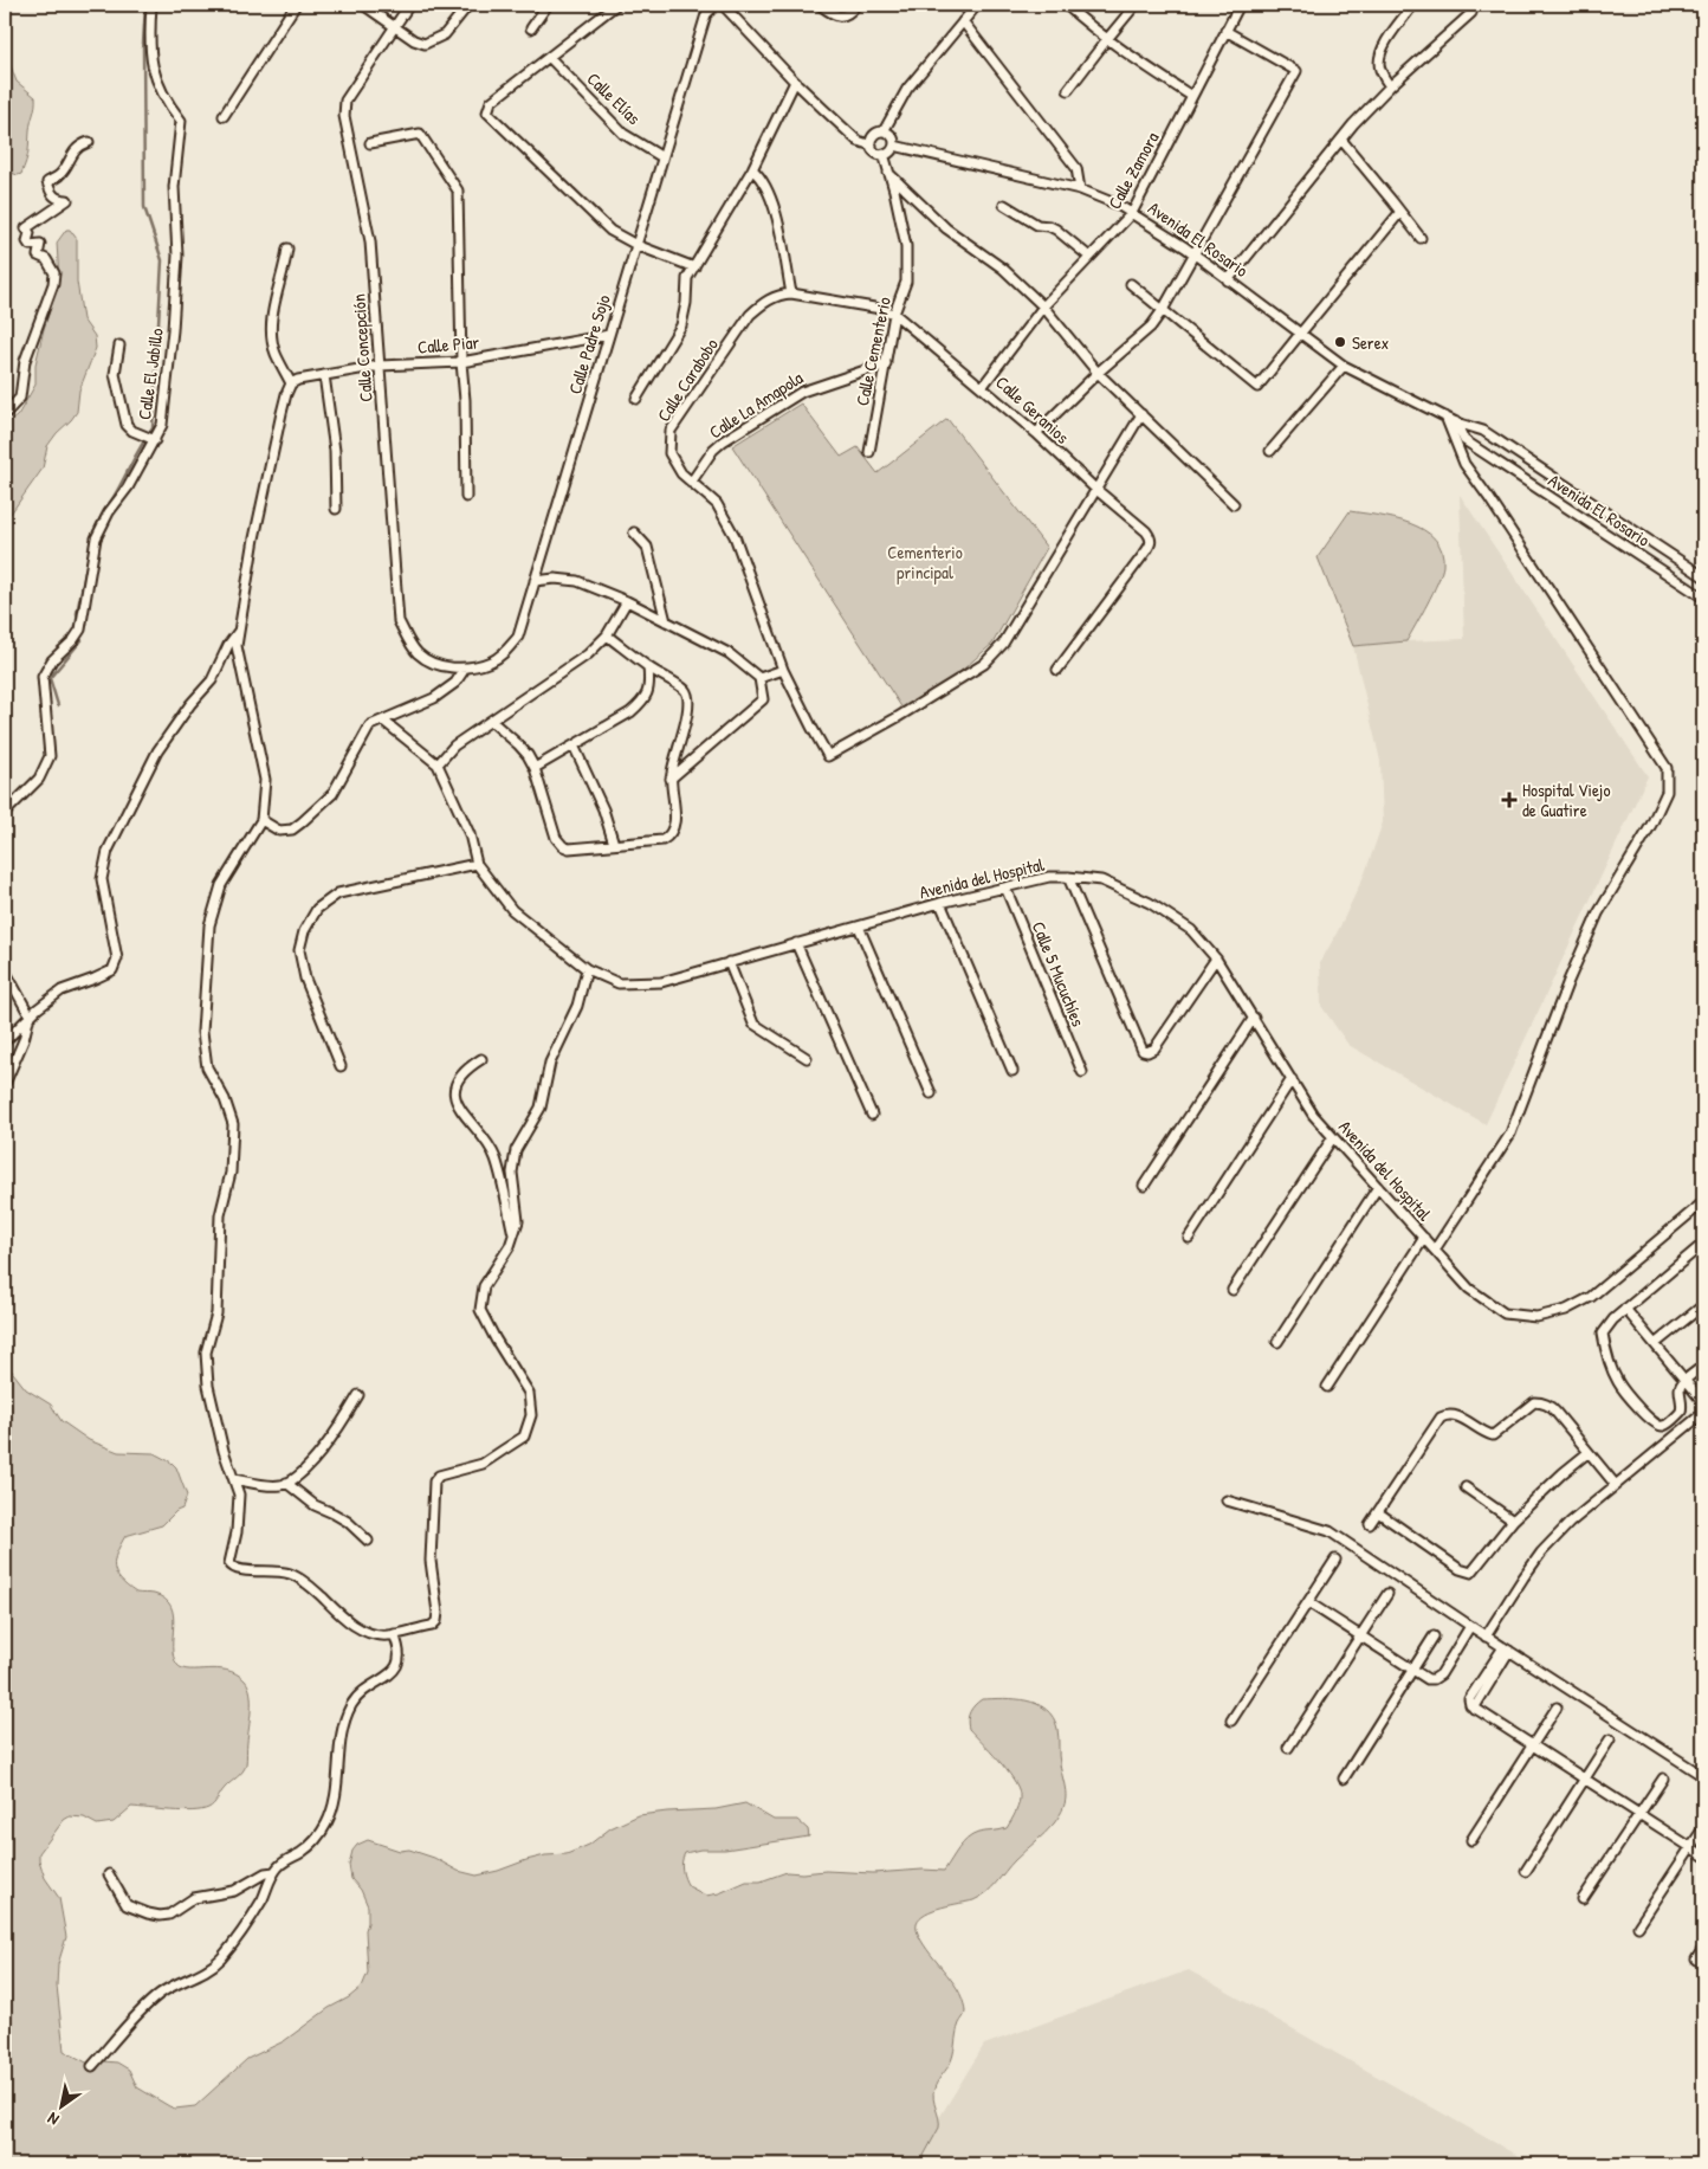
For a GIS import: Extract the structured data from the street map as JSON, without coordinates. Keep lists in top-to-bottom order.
{
  "streets": {
    "street": [
      "Calle Elías",
      "Calle Zamora",
      "Avenida El Rosario",
      "Calle Piar",
      "Calle Padre Sojo",
      "Calle Concepción",
      "Calle Cementerio",
      "Calle El Jabillo",
      "Calle Carabobo",
      "Calle La Amapola",
      "Calle Geranios",
      "Avenida del Hospital",
      "Calle 5 Mucuchíes"
    ]
  },
  "crossings": [
    ["Calle Elías", "Calle Padre Sojo"],
    ["Calle Zamora", "Avenida El Rosario"],
    ["Calle Zamora", "Calle Geranios"],
    ["Avenida El Rosario", "Calle Cementerio"],
    ["Calle Piar", "Calle Padre Sojo"],
    ["Calle Piar", "Calle Concepción"],
    ["Calle Padre Sojo", "Calle Concepción"],
    ["Calle Cementerio", "Calle Carabobo"],
    ["Calle Cementerio", "Calle La Amapola"],
    ["Calle Cementerio", "Calle Geranios"],
    ["Calle Carabobo", "Calle La Amapola"],
    ["Calle Carabobo", "Calle Geranios"],
    ["Avenida del Hospital", "Calle 5 Mucuchíes"]
  ],
  "parks": ["Cementerio principal"],
  "places": {
    "other": ["Serex"],
    "health": ["Hospital Viejo de Guatire"]
  },
  "north": "bottom left"
}
